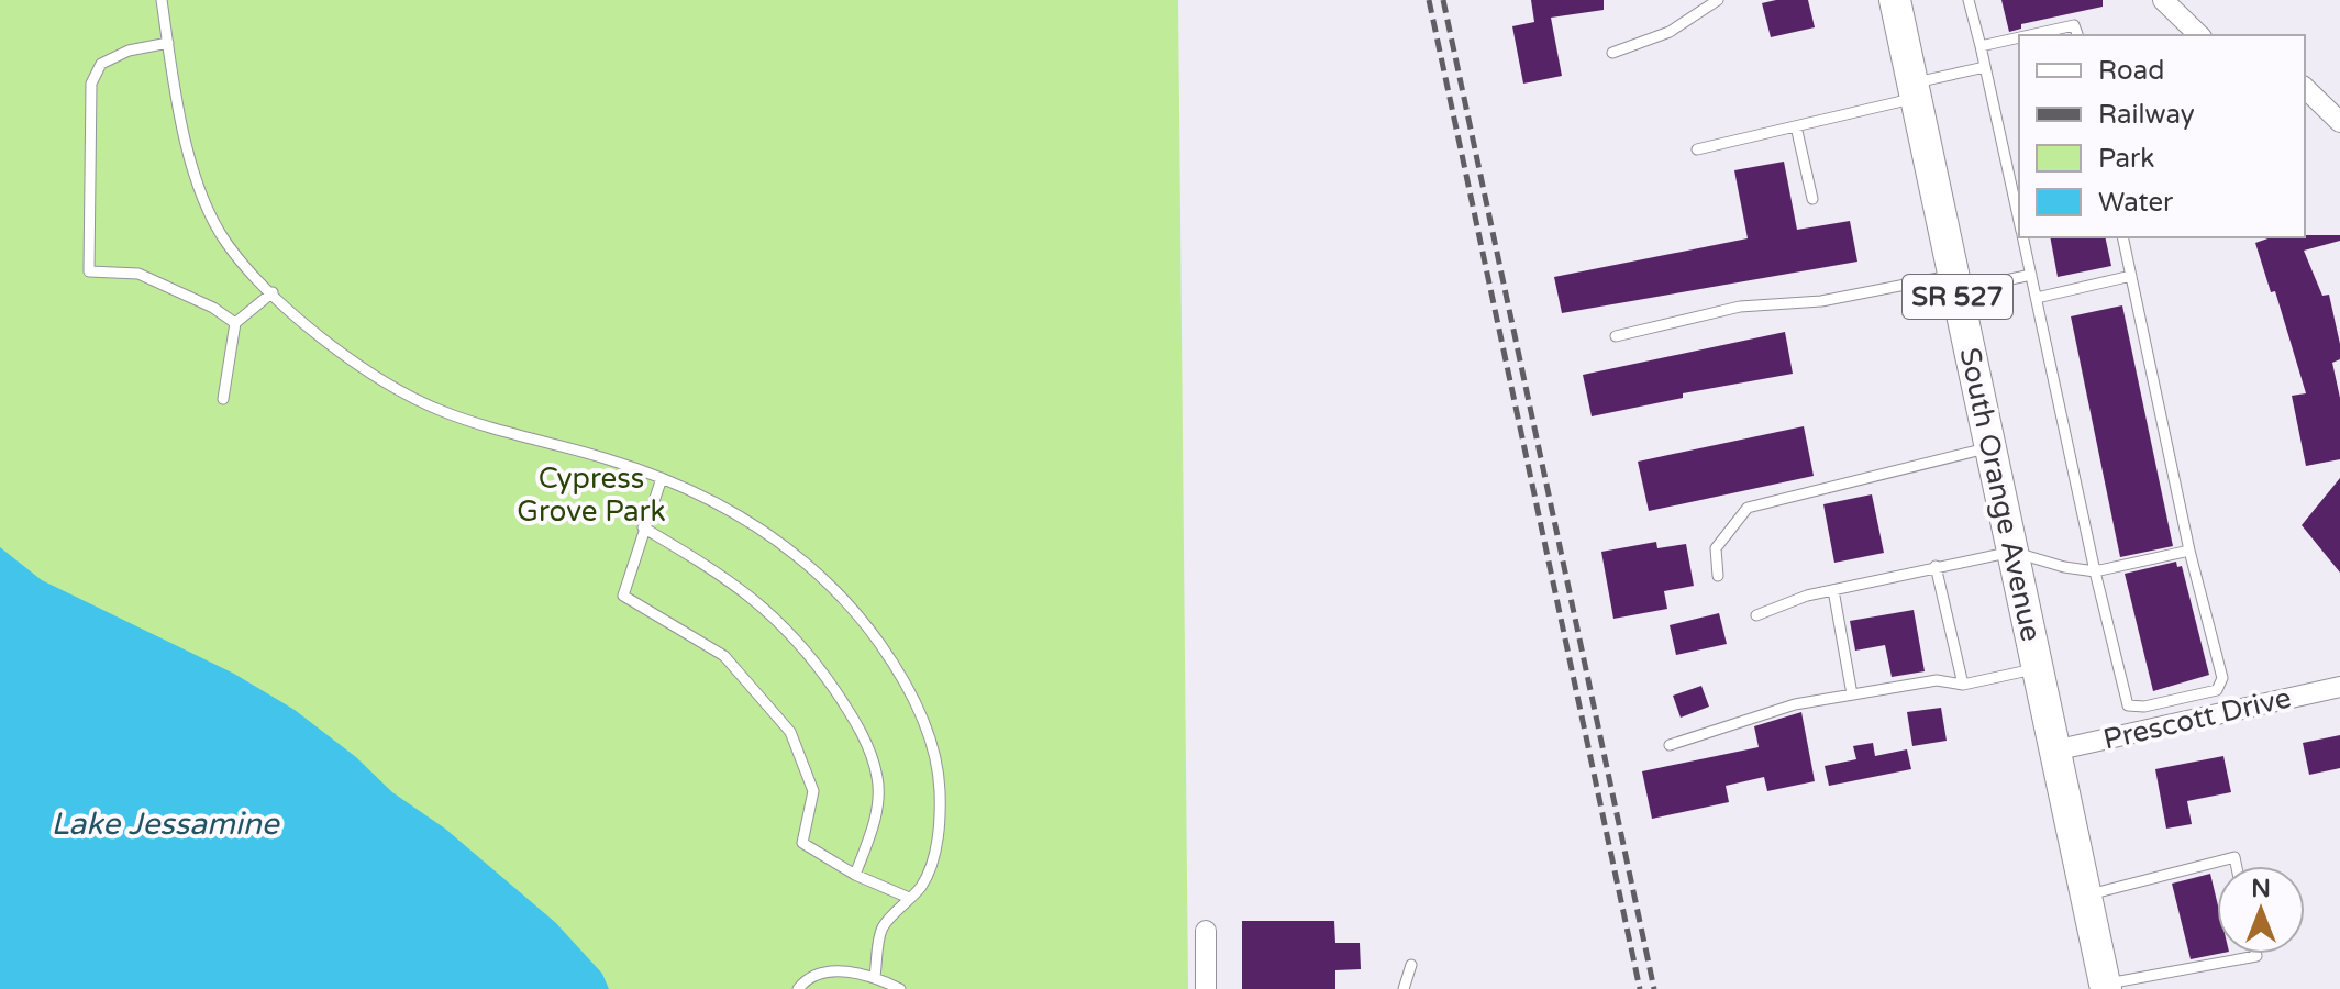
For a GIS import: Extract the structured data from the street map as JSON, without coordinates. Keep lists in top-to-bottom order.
{
  "streets": {
    "main road": ["SR 527", "South Orange Avenue"],
    "street": ["Prescott Drive"]
  },
  "crossings": [
    ["South Orange Avenue", "Prescott Drive"]
  ],
  "water": ["Lake Jessamine"],
  "parks": ["Cypress Grove Park"],
  "legend": [
    "Road",
    "Railway",
    "Park",
    "Water"
  ],
  "north": "top"
}
